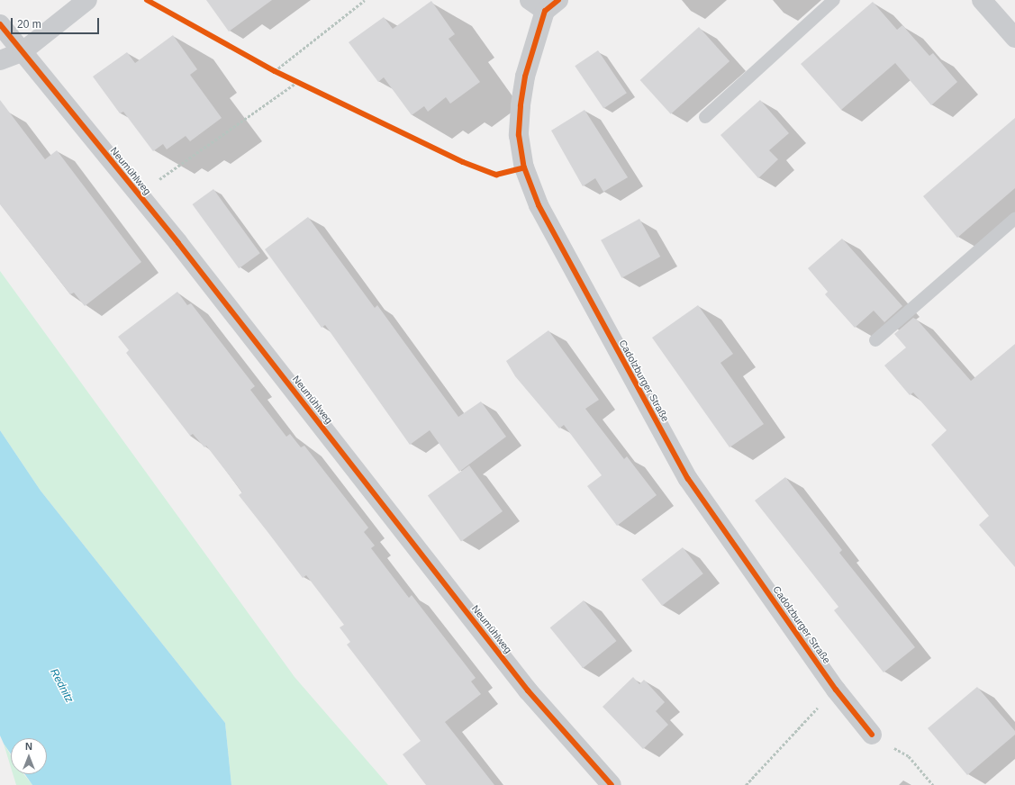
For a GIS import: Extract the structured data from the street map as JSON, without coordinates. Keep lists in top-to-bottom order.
{
  "streets": {
    "street": ["Neumühlweg", "Cadolzburger Straße"]
  },
  "water": ["Rednitz"],
  "scale_bar": "20 m",
  "north": "top"
}
